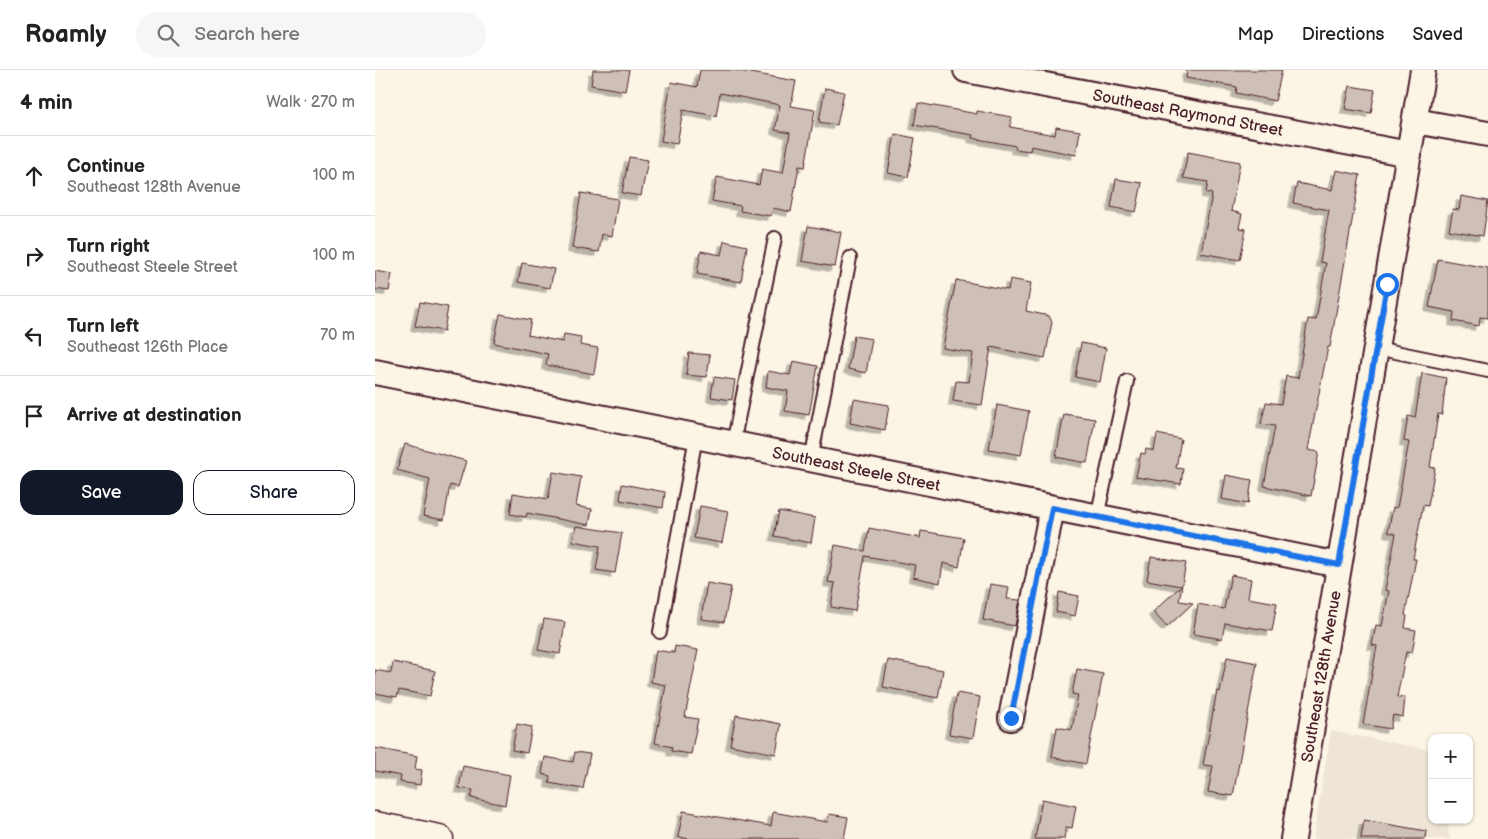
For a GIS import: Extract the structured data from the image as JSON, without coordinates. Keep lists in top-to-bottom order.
{
  "streets": {
    "street": ["Southeast Raymond Street", "Southeast Steele Street", "Southeast 128th Avenue"]
  },
  "crossings": [
    ["Southeast Raymond Street", "Southeast 128th Avenue"],
    ["Southeast Steele Street", "Southeast 128th Avenue"]
  ],
  "page": {
    "header": "Roamly",
    "search": "Search here",
    "nav": ["Map", "Directions", "Saved"],
    "heading": ["4 min", "Walk · 270 m"],
    "list": [
      ["Continue", "Southeast 128th Avenue", "100 m"],
      ["Turn right", "Southeast Steele Street", "100 m"],
      ["Turn left", "Southeast 126th Place", "70 m"],
      "Arrive at destination"
    ],
    "buttons": ["Save", "Share"],
    "map_buttons": ["+", "−"]
  }
}
